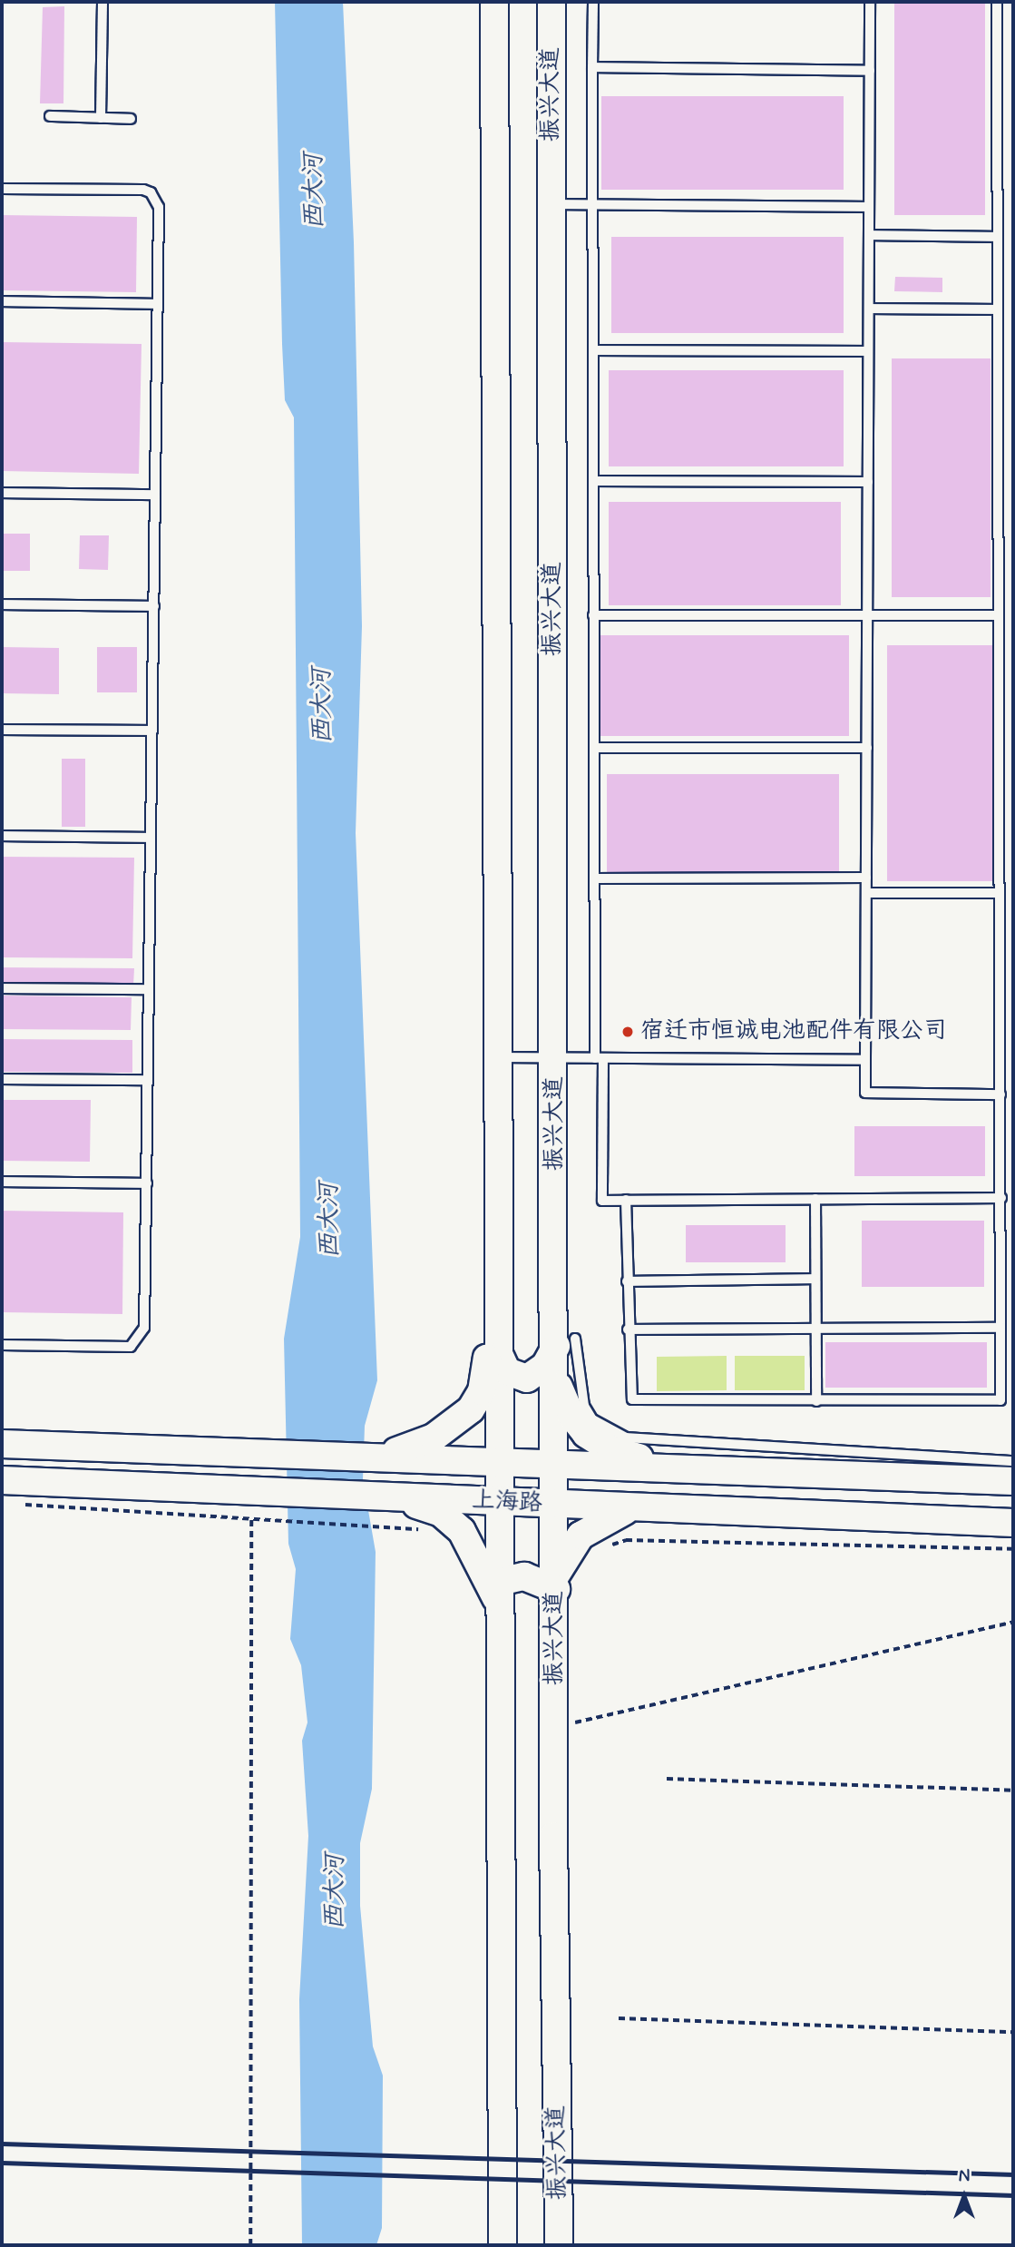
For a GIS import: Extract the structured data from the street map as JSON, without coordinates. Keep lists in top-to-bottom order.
{
  "streets": {
    "main road": ["振兴大道", "上海路"]
  },
  "crossings": [
    ["振兴大道", "上海路"]
  ],
  "water": ["西大河"],
  "places": ["宿迁市恒诚电池配件有限公司"],
  "north": "top"
}
